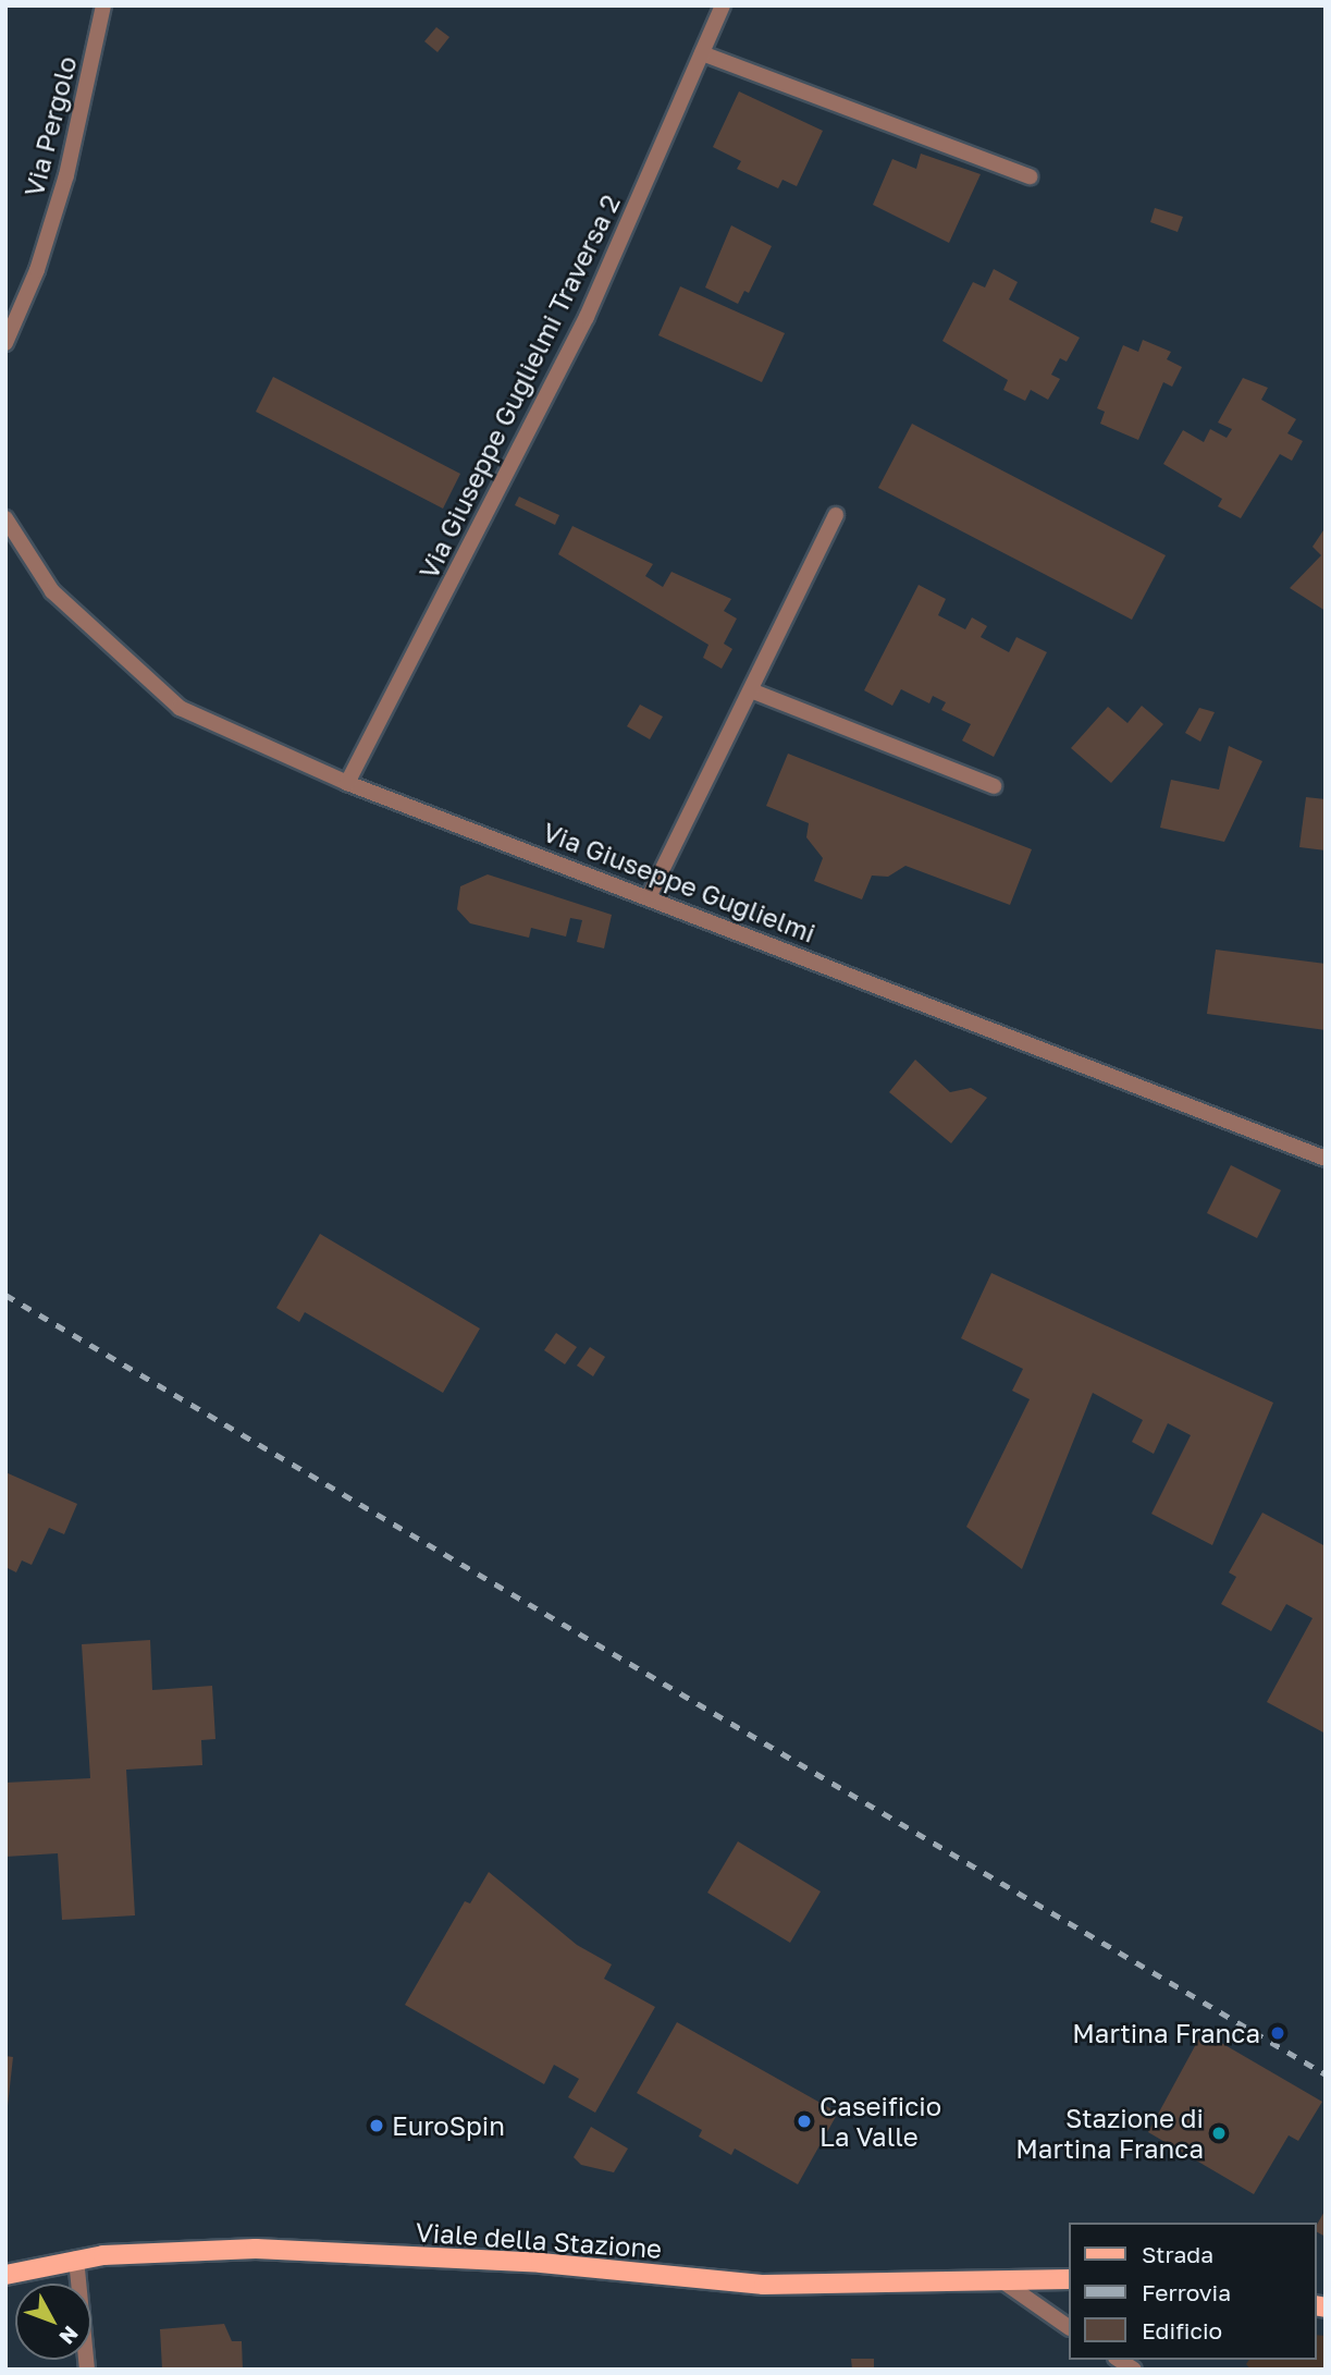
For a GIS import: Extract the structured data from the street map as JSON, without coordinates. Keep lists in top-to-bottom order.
{
  "streets": {
    "main road": ["Viale della Stazione"],
    "street": ["Via Pergolo", "Via Giuseppe Guglielmi Traversa 2", "Via Giuseppe Guglielmi"]
  },
  "crossings": [
    ["Via Giuseppe Guglielmi Traversa 2", "Via Giuseppe Guglielmi"]
  ],
  "places": [
    "Martina Franca",
    "Caseificio La Valle",
    "EuroSpin",
    "Stazione di Martina Franca"
  ],
  "legend": ["Strada", "Ferrovia", "Edificio"],
  "north": "bottom right"
}
